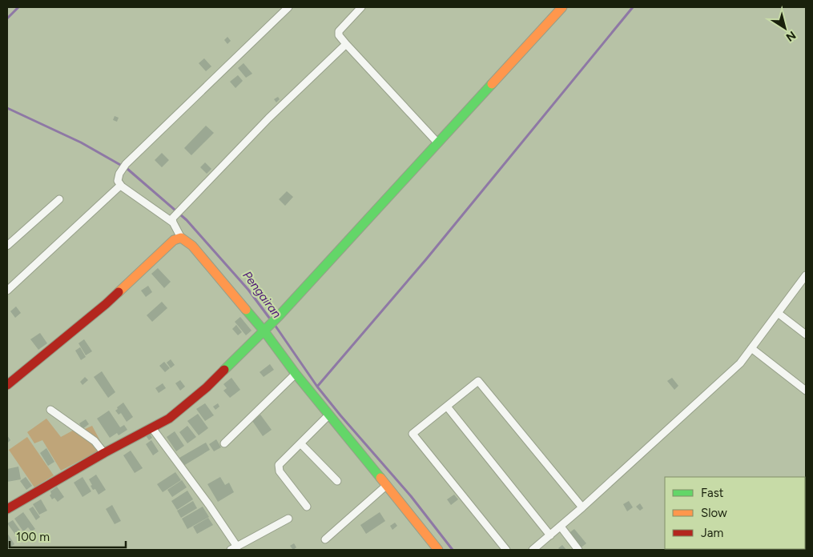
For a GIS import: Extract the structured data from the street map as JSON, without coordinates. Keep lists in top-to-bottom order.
{
  "water": ["Pengairan"],
  "legend": ["Fast", "Slow", "Jam"],
  "scale_bar": "100 m",
  "north": "bottom right"
}
